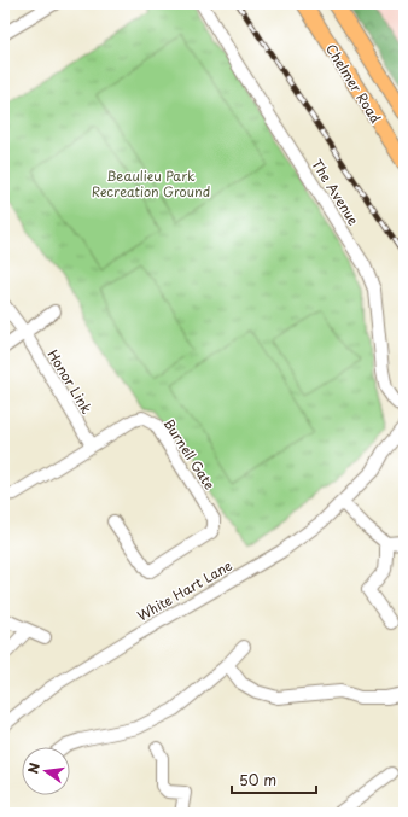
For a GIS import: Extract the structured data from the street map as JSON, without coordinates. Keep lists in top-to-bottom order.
{
  "streets": {
    "main road": ["Chelmer Road"],
    "street": [
      "The Avenue",
      "Honor Link",
      "Burnell Gate",
      "White Hart Lane"
    ]
  },
  "crossings": [
    ["Honor Link", "Burnell Gate"]
  ],
  "parks": ["Beaulieu Park Recreation Ground"],
  "scale_bar": "50 m",
  "north": "left"
}
